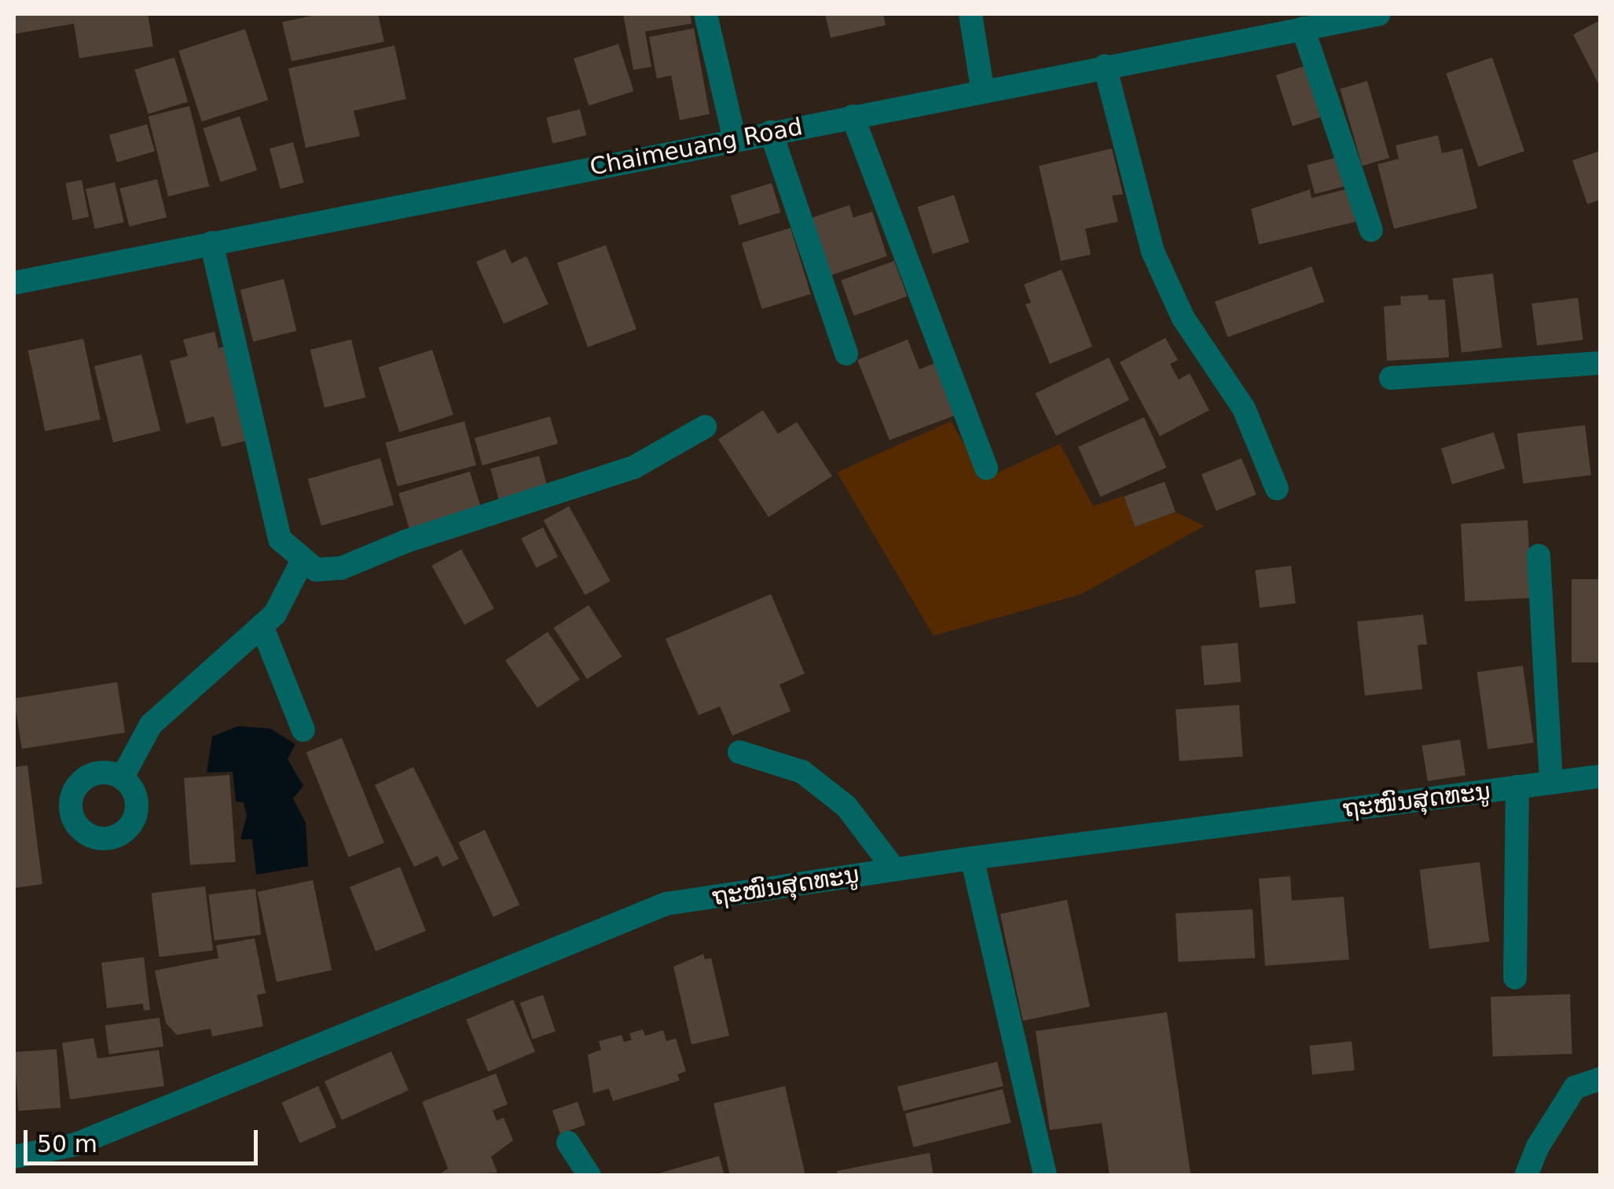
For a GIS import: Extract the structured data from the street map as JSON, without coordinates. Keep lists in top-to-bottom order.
{
  "streets": {
    "street": ["Chaimeuang Road", "ຖະໜົນສຸດທະນູ"]
  },
  "scale_bar": "50 m"
}
